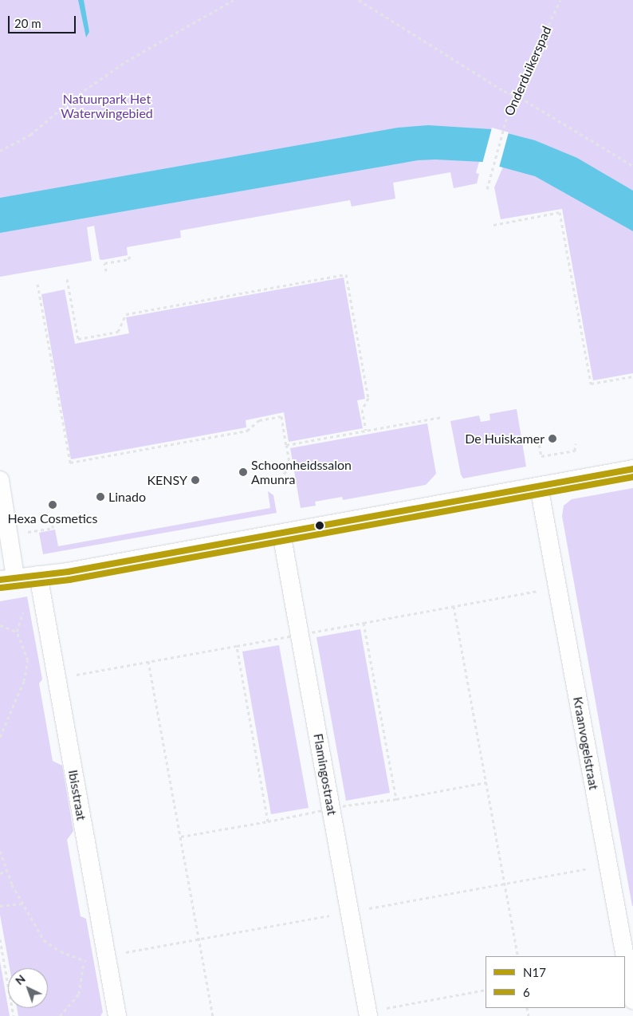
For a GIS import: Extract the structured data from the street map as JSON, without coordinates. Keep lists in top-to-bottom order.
{
  "streets": {
    "street": ["Kraanvogelstraat", "Flamingostraat", "Ibisstraat"],
    "path": ["Onderduikerspad"]
  },
  "parks": ["Natuurpark Het Waterwingebied"],
  "places": [
    "De Huiskamer",
    "Schoonheidssalon Amunra",
    "KENSY",
    "Linado",
    "Hexa Cosmetics"
  ],
  "lines": ["transit line N17", "transit line 6"],
  "legend": ["N17", "6"],
  "scale_bar": "20 m",
  "north": "top left"
}
